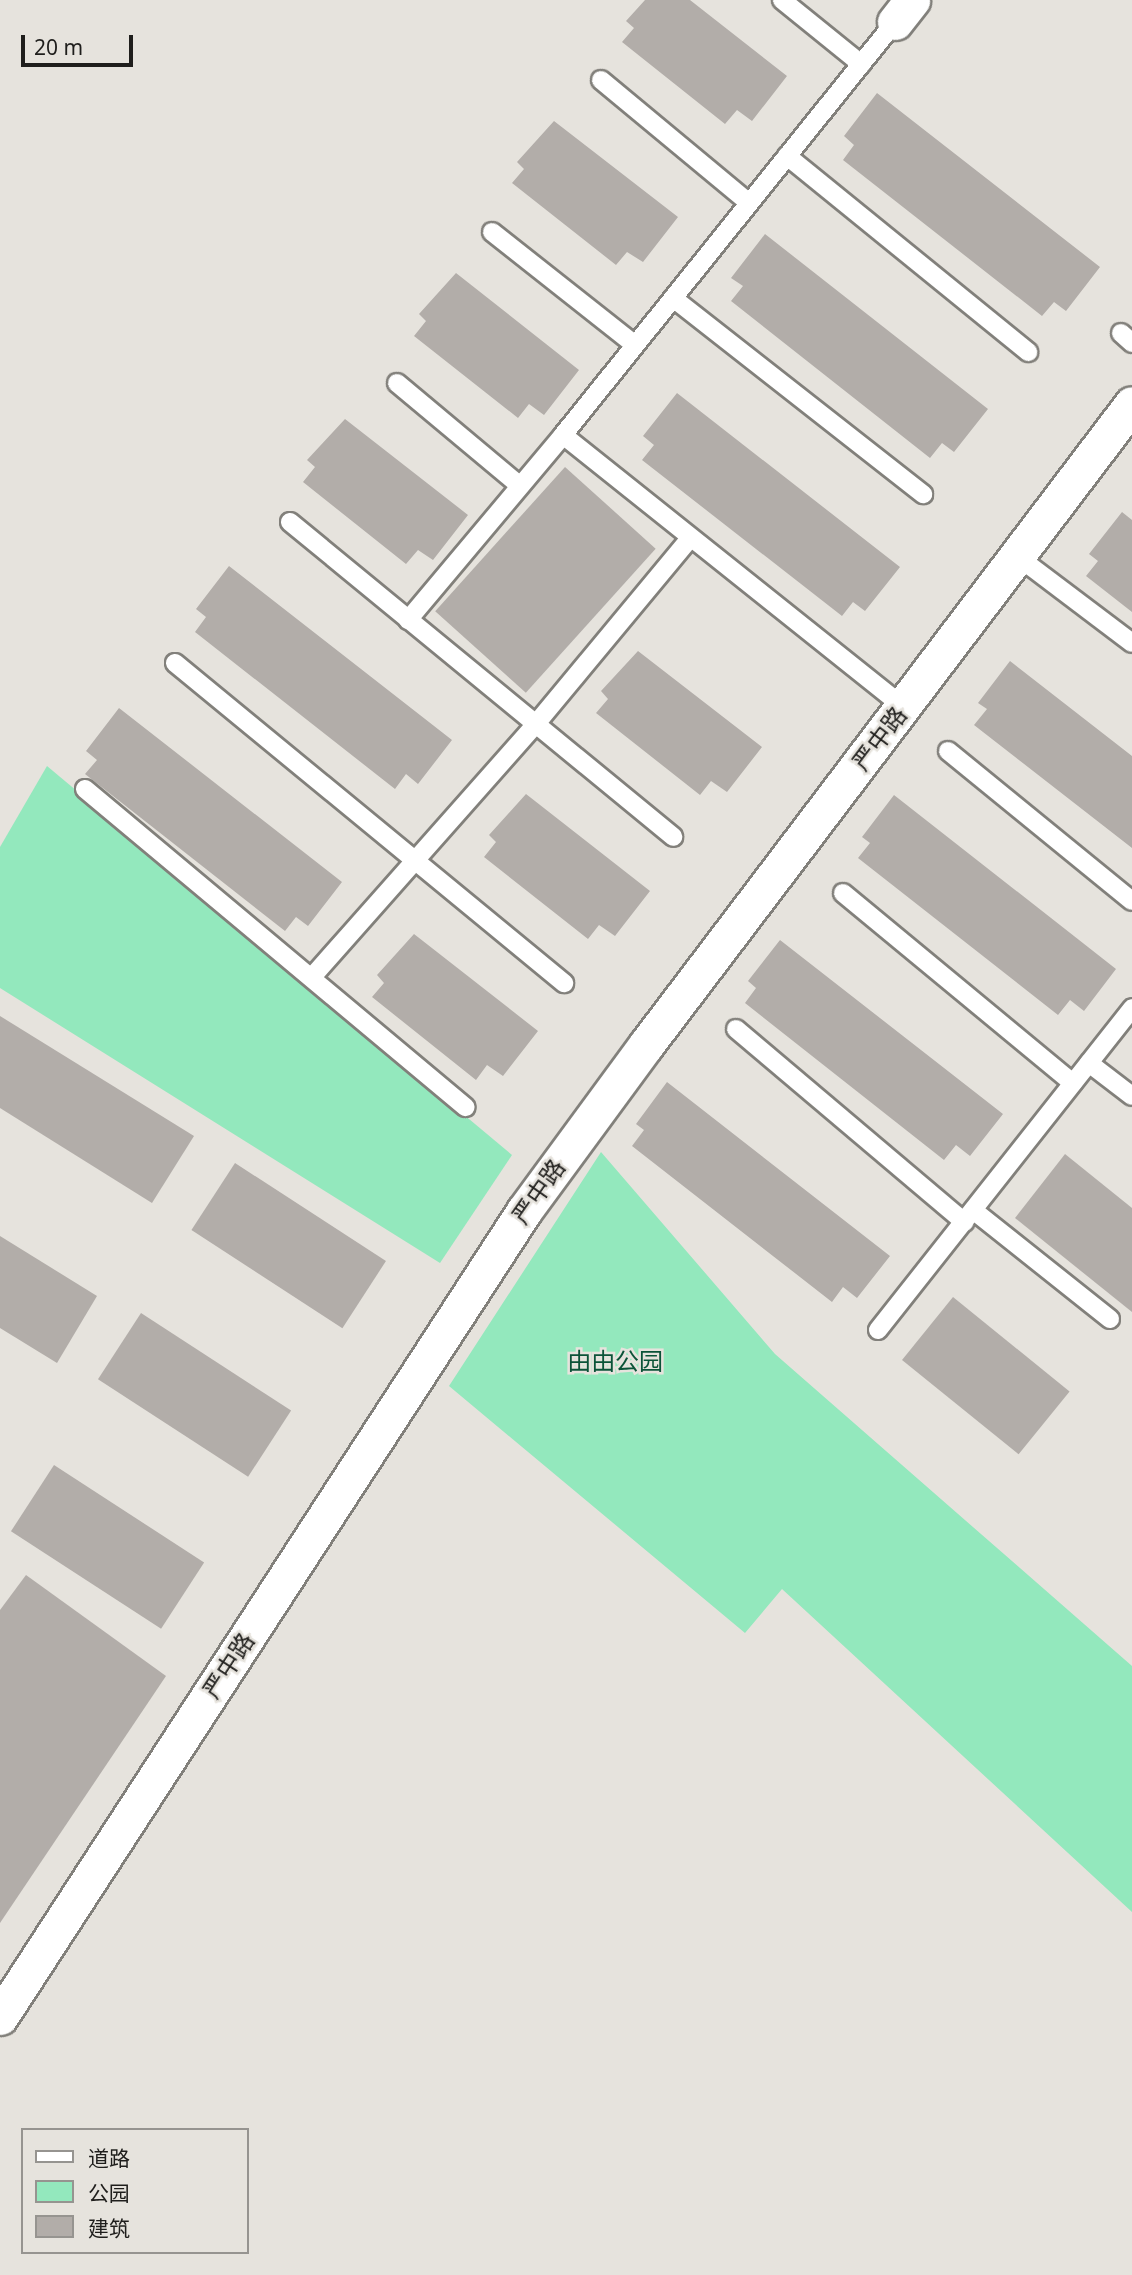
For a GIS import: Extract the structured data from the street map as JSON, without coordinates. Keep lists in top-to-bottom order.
{
  "streets": {
    "street": ["严中路"]
  },
  "parks": ["由由公园"],
  "legend": ["道路", "公园", "建筑"],
  "scale_bar": "20 m"
}
